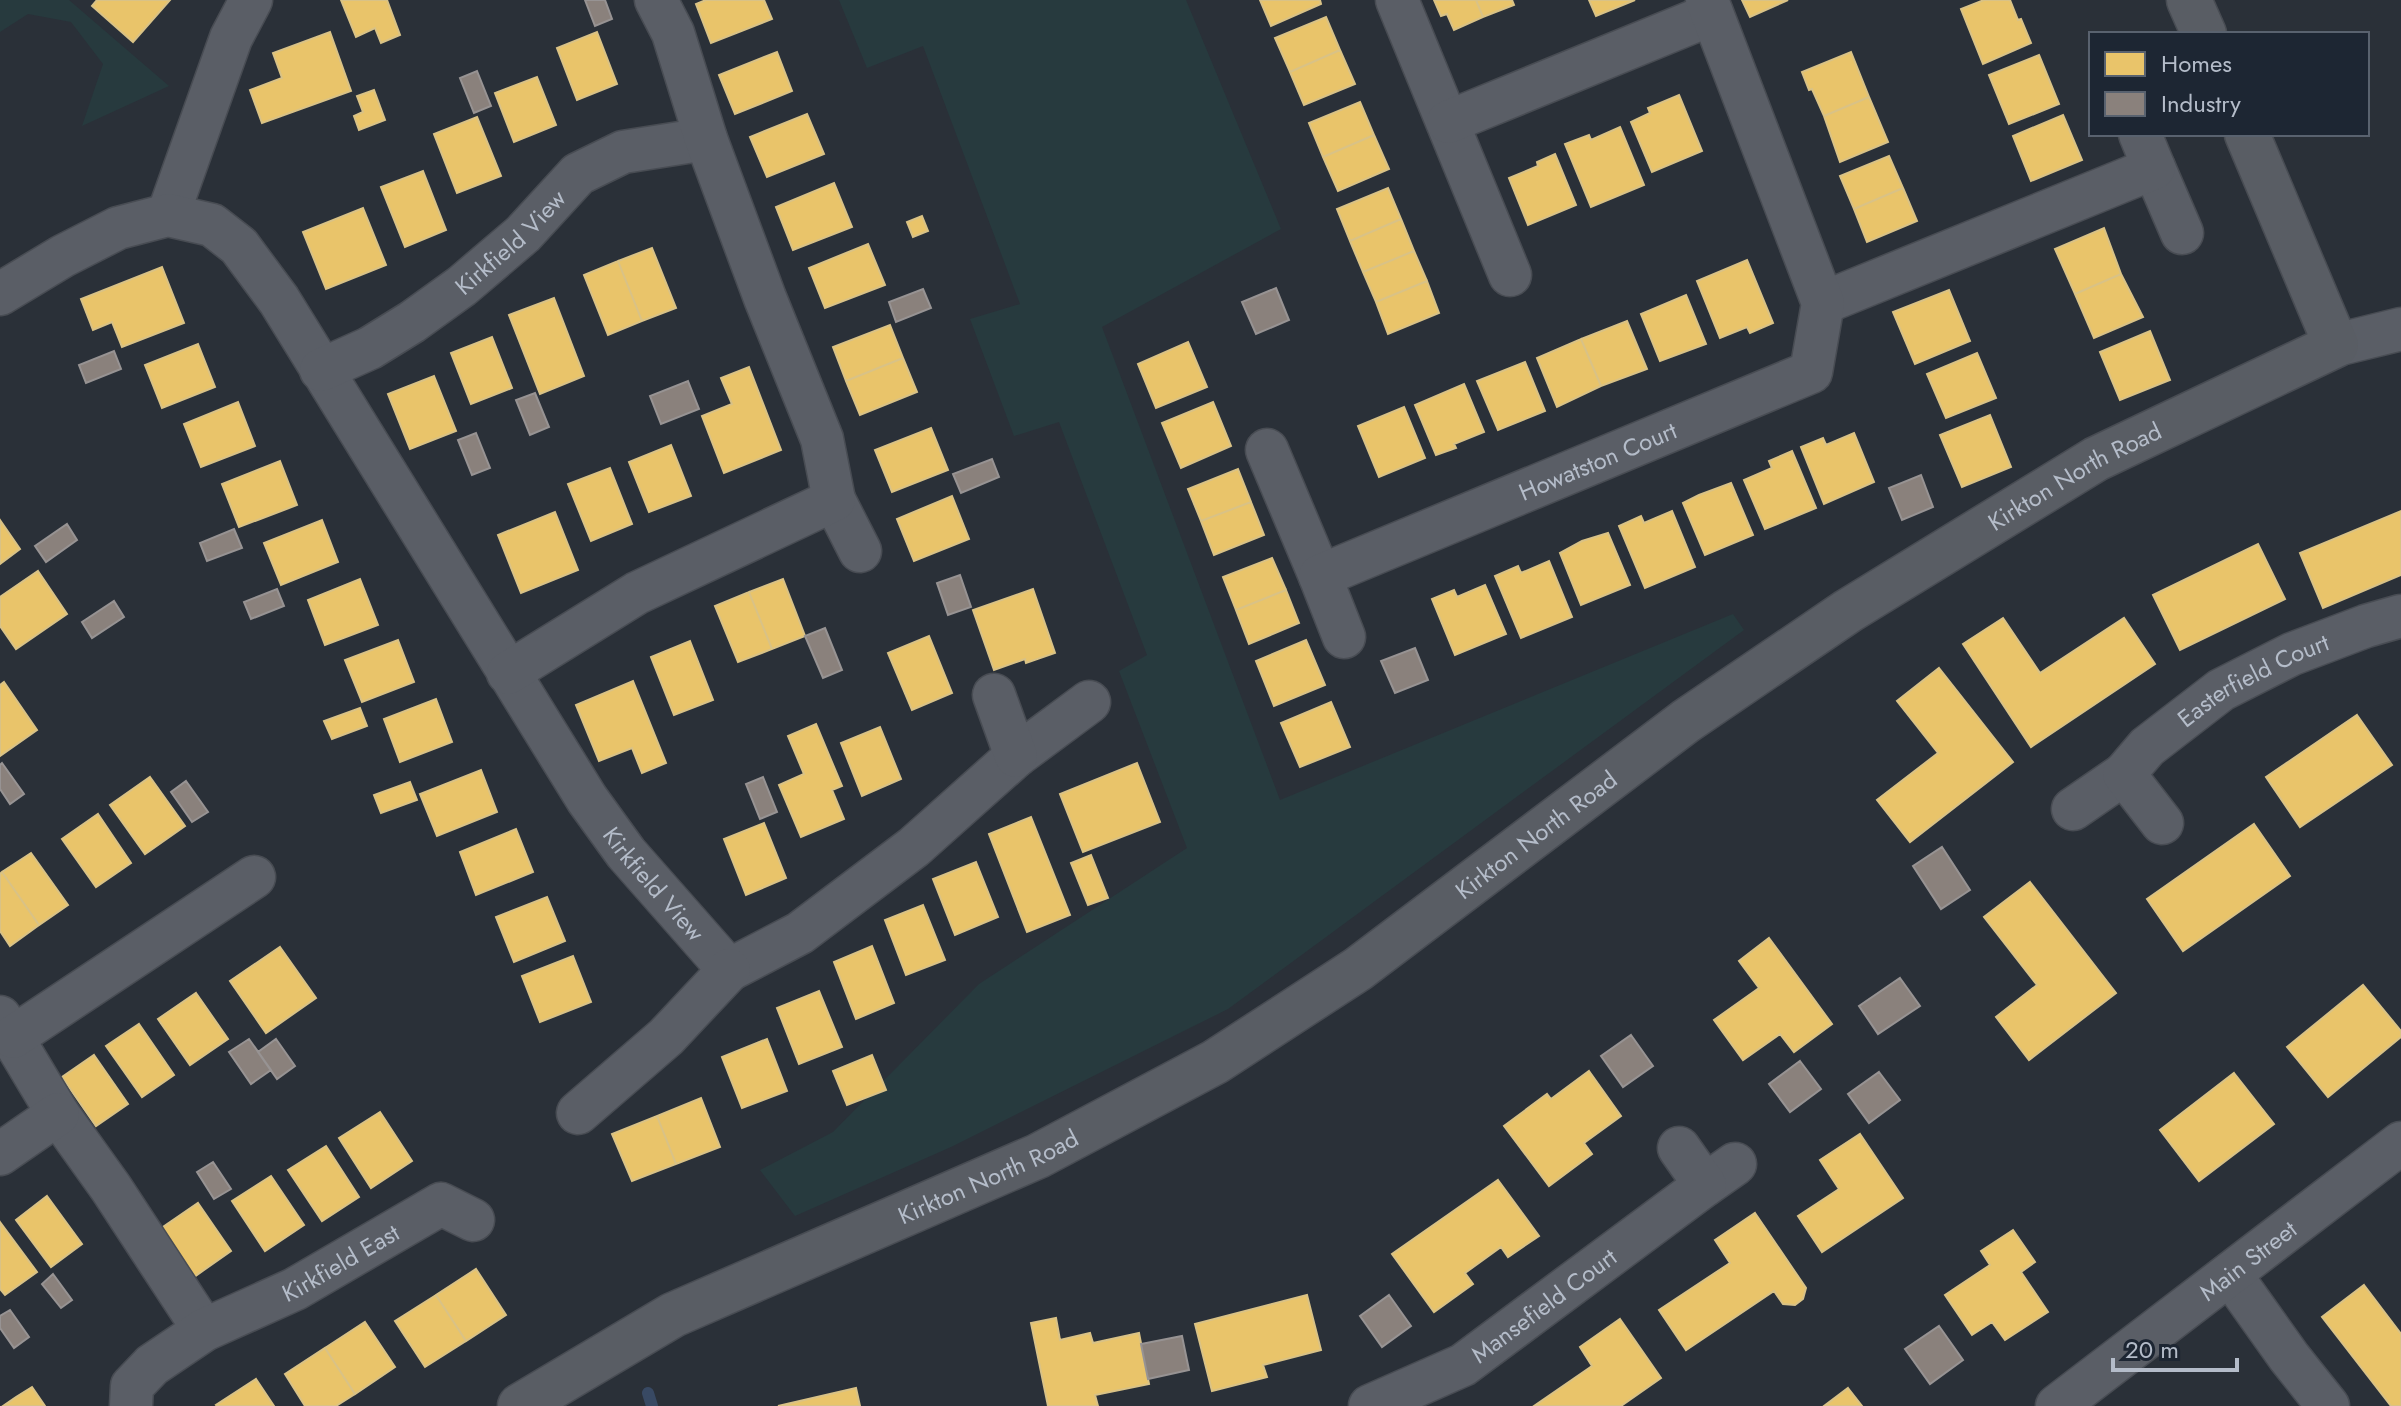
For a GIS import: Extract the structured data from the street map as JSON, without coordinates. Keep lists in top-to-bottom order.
{
  "streets": {
    "main road": ["Kirkton North Road"],
    "street": [
      "Kirkfield View",
      "Howatston Court",
      "Easterfield Court",
      "Main Street",
      "Kirkfield East",
      "Mansefield Court"
    ]
  },
  "legend": ["Homes", "Industry"],
  "scale_bar": "20 m"
}
